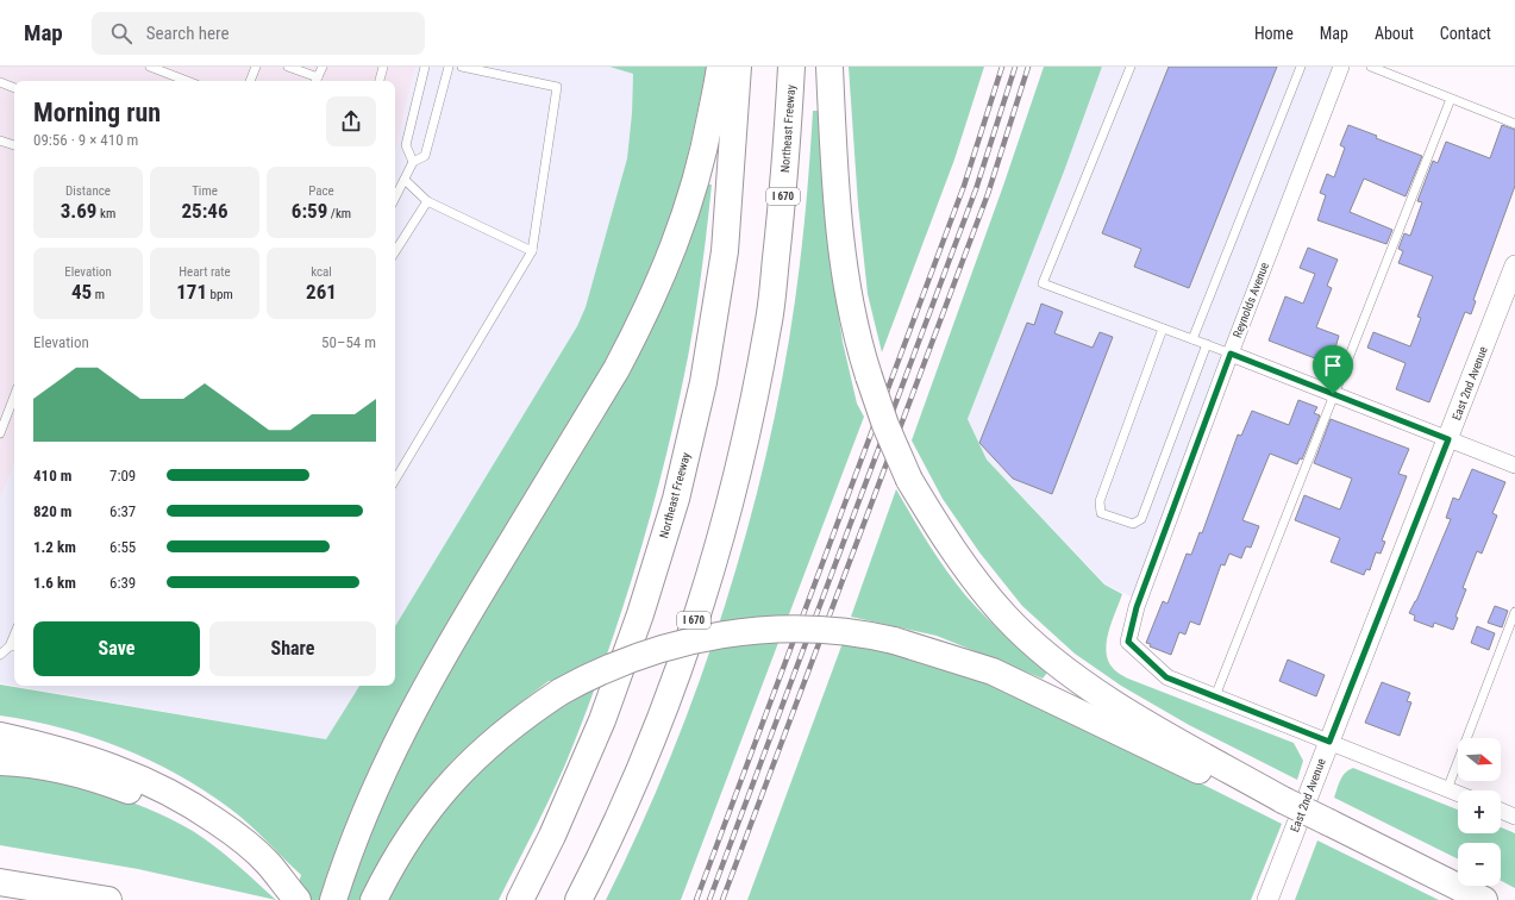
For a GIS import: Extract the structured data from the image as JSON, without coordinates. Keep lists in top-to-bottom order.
{
  "streets": {
    "highway": ["Northeast Freeway", "I 670"],
    "street": ["Reynolds Avenue", "East 2nd Avenue"]
  },
  "north": "right",
  "page": {
    "header": "Map",
    "search": "Search here",
    "nav": [
      "Home",
      "Map",
      "About",
      "Contact"
    ],
    "heading": ["Morning run", "09:56 · 9 × 410 m"],
    "stats": [
      ["Distance", "3.69 km"],
      ["Time", "25:46"],
      ["Pace", "6:59 /km"],
      ["Elevation", "45 m"],
      ["Heart rate", "171 bpm"],
      ["kcal", "261"]
    ],
    "chart": ["Elevation", "50–54 m"],
    "list": [
      {
        "name": "410 m",
        "note": "7:09"
      },
      {
        "name": "820 m",
        "note": "6:37"
      },
      {
        "name": "1.2 km",
        "note": "6:55"
      },
      {
        "name": "1.6 km",
        "note": "6:39"
      }
    ],
    "buttons": ["Save", "Share"],
    "map_buttons": ["+", "−"]
  }
}
